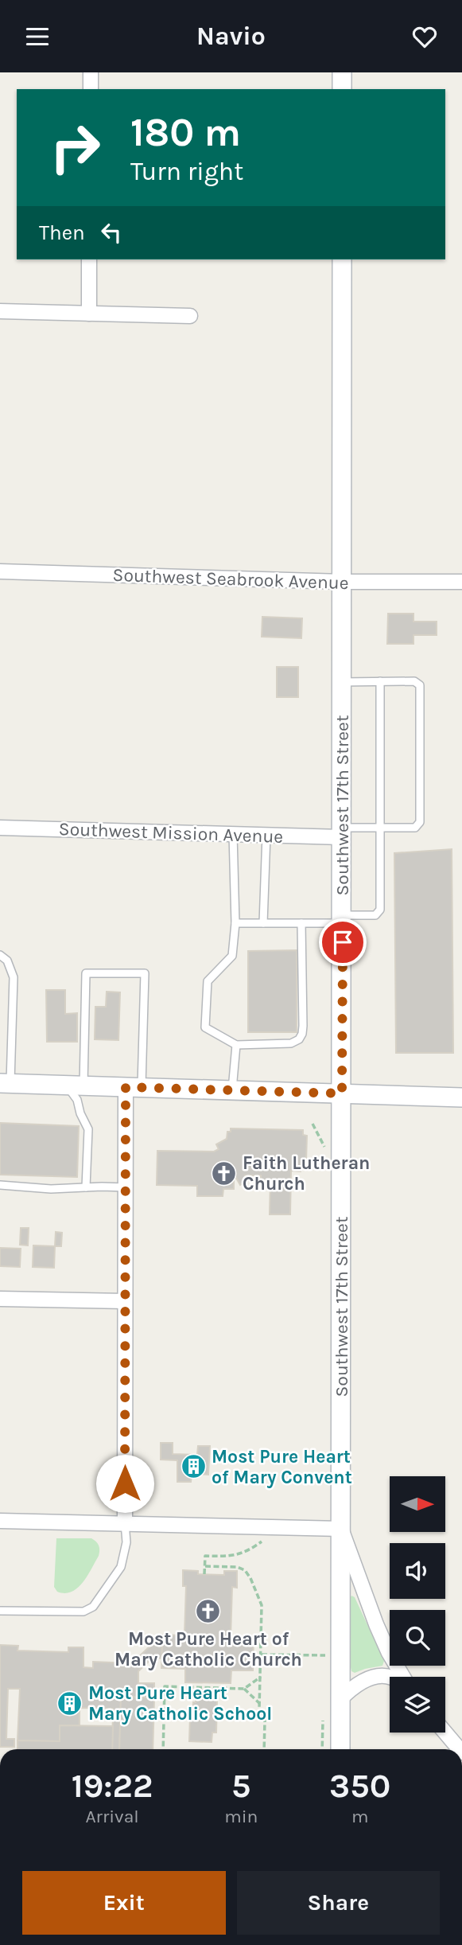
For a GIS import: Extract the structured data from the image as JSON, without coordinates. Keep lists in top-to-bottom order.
{
  "streets": {
    "main road": ["Southwest 17th Street"],
    "street": ["Southwest Seabrook Avenue", "Southwest Mission Avenue"]
  },
  "crossings": [
    ["Southwest Seabrook Avenue", "Southwest 17th Street"],
    ["Southwest 17th Street", "Southwest Mission Avenue"]
  ],
  "places": {
    "church": ["Faith Lutheran Church", "Most Pure Heart of Mary Catholic Church"],
    "building": ["Most Pure Heart of Mary Convent", "Most Pure Heart Mary Catholic School"]
  },
  "north": "right",
  "page": {
    "header": "Navio",
    "turn": ["180 m", "Turn right"],
    "then": "Then",
    "eta": [
      "19:22",
      "Arrival",
      "5",
      "min",
      "350",
      "m"
    ],
    "buttons": ["Exit", "Share"]
  }
}
